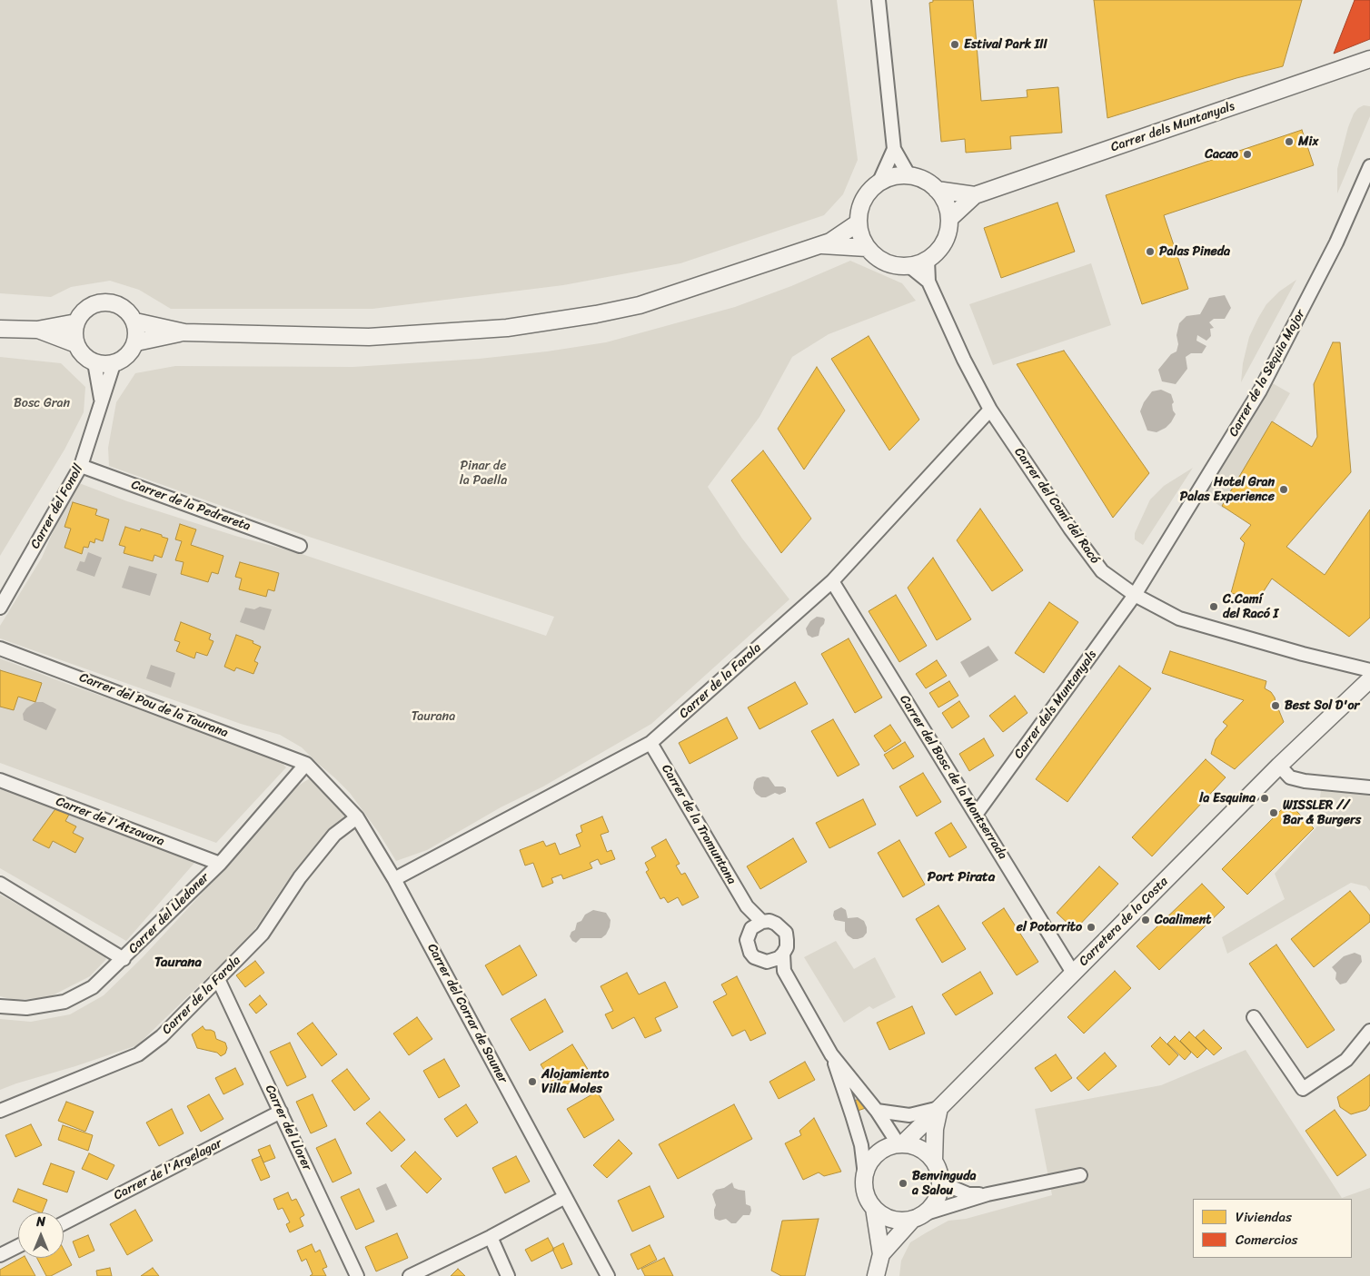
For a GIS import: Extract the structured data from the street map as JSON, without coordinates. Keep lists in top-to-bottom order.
{
  "streets": {
    "street": [
      "Carrer dels Muntanyals",
      "Carrer de la Sèquia Major",
      "Carrer de la Pedrereta",
      "Carrer del Camí del Racó",
      "Carrer del Fonoll",
      "Carrer de la Farola",
      "Carrer del Pou de la Taurana",
      "Carrer del Bosc de la Montserrada",
      "Carrer de l'Atzavara",
      "Carrer de la Tramuntana",
      "Carrer del Lledoner",
      "Carretera de la Costa",
      "Carrer del Corrar de Sauner",
      "Carrer del Llorer",
      "Carrer de l'Argelagar"
    ]
  },
  "crossings": [
    ["Carrer dels Muntanyals", "Carrer de la Sèquia Major"],
    ["Carrer dels Muntanyals", "Carrer del Camí del Racó"],
    ["Carrer dels Muntanyals", "Carrer del Bosc de la Montserrada"],
    ["Carrer de la Sèquia Major", "Carrer del Camí del Racó"],
    ["Carrer de la Pedrereta", "Carrer del Fonoll"],
    ["Carrer del Camí del Racó", "Carrer de la Farola"],
    ["Carrer de la Farola", "Carrer del Bosc de la Montserrada"],
    ["Carrer de la Farola", "Carrer de la Tramuntana"],
    ["Carrer de la Farola", "Carrer del Corrar de Sauner"],
    ["Carrer de la Farola", "Carrer del Llorer"],
    ["Carrer del Pou de la Taurana", "Carrer del Lledoner"],
    ["Carrer del Pou de la Taurana", "Carrer del Corrar de Sauner"],
    ["Carrer del Bosc de la Montserrada", "Carretera de la Costa"],
    ["Carrer de l'Atzavara", "Carrer del Lledoner"],
    ["Carrer del Lledoner", "Carrer del Corrar de Sauner"],
    ["Carrer del Llorer", "Carrer de l'Argelagar"]
  ],
  "districts": ["Port Pirata", "Taurana"],
  "parks": ["Bosc Gran", "Pinar de la Paella", "Taurana"],
  "places": [
    "Estival Park III",
    "Mix",
    "Cacao",
    "Palas Pineda",
    "Hotel Gran Palas Experience",
    "C.Camí del Racó I",
    "Best Sol D'or",
    "la Esquina",
    "WISSLER // Bar & Burgers",
    "Coaliment",
    "el Potorrito",
    "Alojamiento Villa Moles",
    "Benvinguda a Salou"
  ],
  "legend": ["Viviendas", "Comercios"],
  "north": "top"
}
